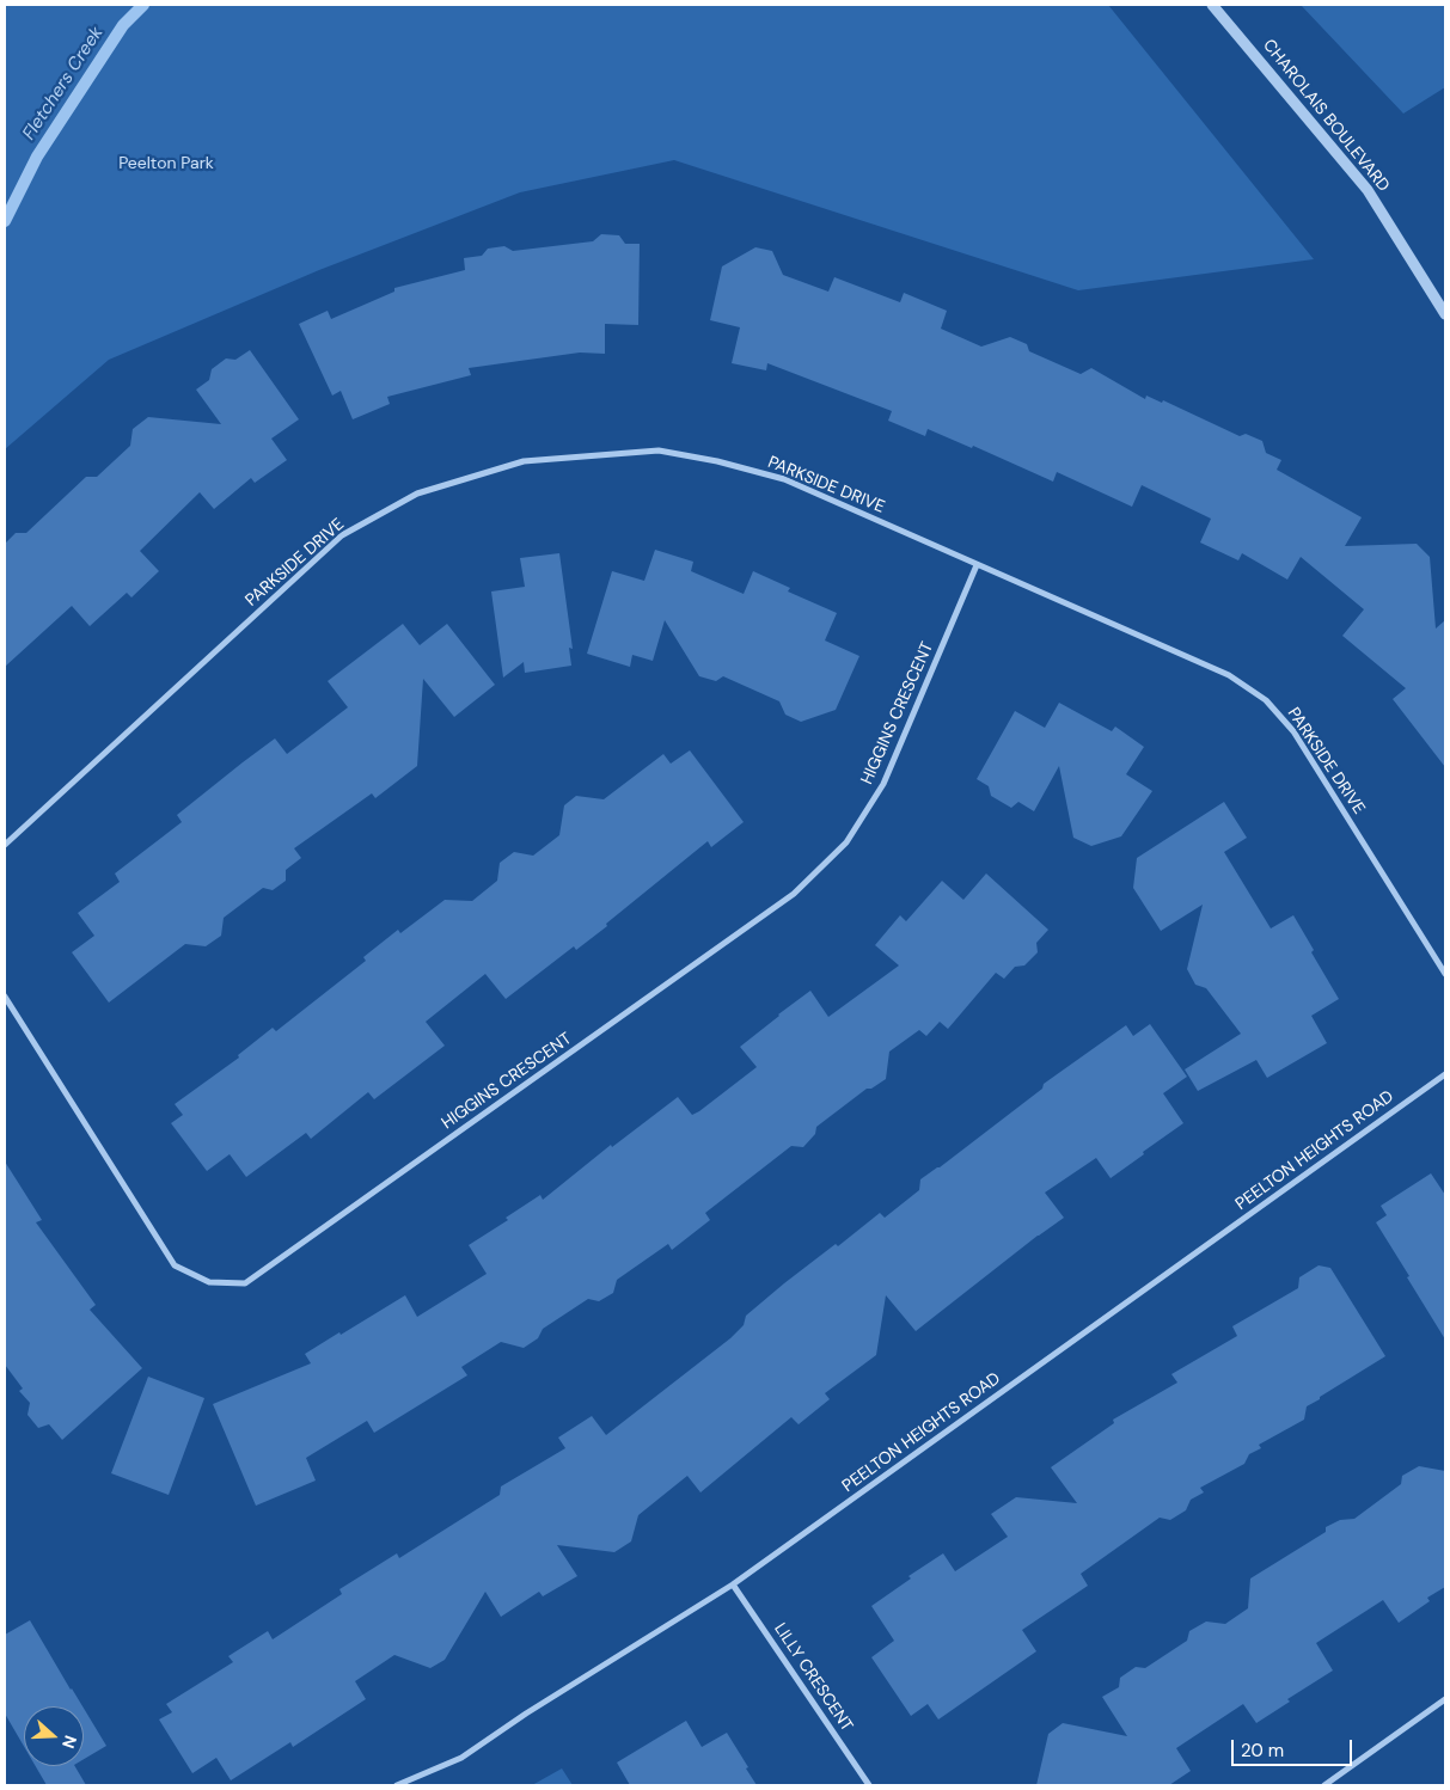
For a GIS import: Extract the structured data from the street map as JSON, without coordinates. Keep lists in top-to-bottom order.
{
  "streets": {
    "street": [
      "CHAROLAIS BOULEVARD",
      "PARKSIDE DRIVE",
      "HIGGINS CRESCENT",
      "PEELTON HEIGHTS ROAD",
      "LILLY CRESCENT"
    ]
  },
  "crossings": [
    ["PARKSIDE DRIVE", "HIGGINS CRESCENT"],
    ["PEELTON HEIGHTS ROAD", "LILLY CRESCENT"]
  ],
  "water": ["Fletchers Creek"],
  "parks": ["Peelton Park"],
  "scale_bar": "20 m",
  "north": "right"
}
